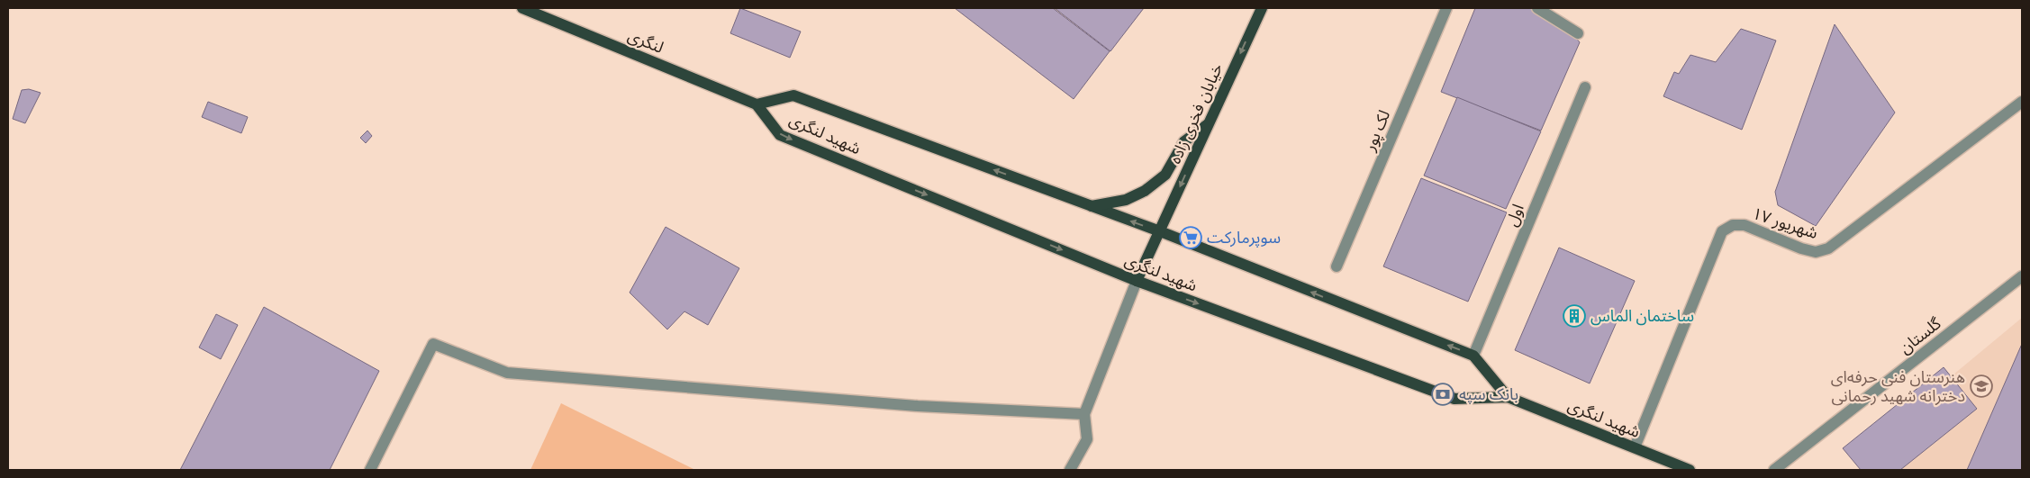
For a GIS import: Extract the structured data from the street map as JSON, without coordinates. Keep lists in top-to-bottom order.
{
  "streets": {
    "main road": ["لنگری", "خیابان فخری زاده", "شهید لنگری"],
    "street": [
      "لک پور",
      "اول",
      "۱۷ شهریور",
      "گلستان"
    ]
  },
  "crossings": [
    ["لنگری", "شهید لنگری"],
    ["خیابان فخری زاده", "شهید لنگری"],
    ["شهید لنگری", "اول"],
    ["شهید لنگری", "۱۷ شهریور"]
  ],
  "one_way": ["خیابان فخری زاده"],
  "places": {
    "supermarket": ["سوپرمارکت"],
    "building": ["ساختمان الماس"],
    "school or university": ["هنرستان فنی حرفه‌ای دخترانه شهید رحمانی"],
    "bank": ["بانک سپه"]
  }
}
